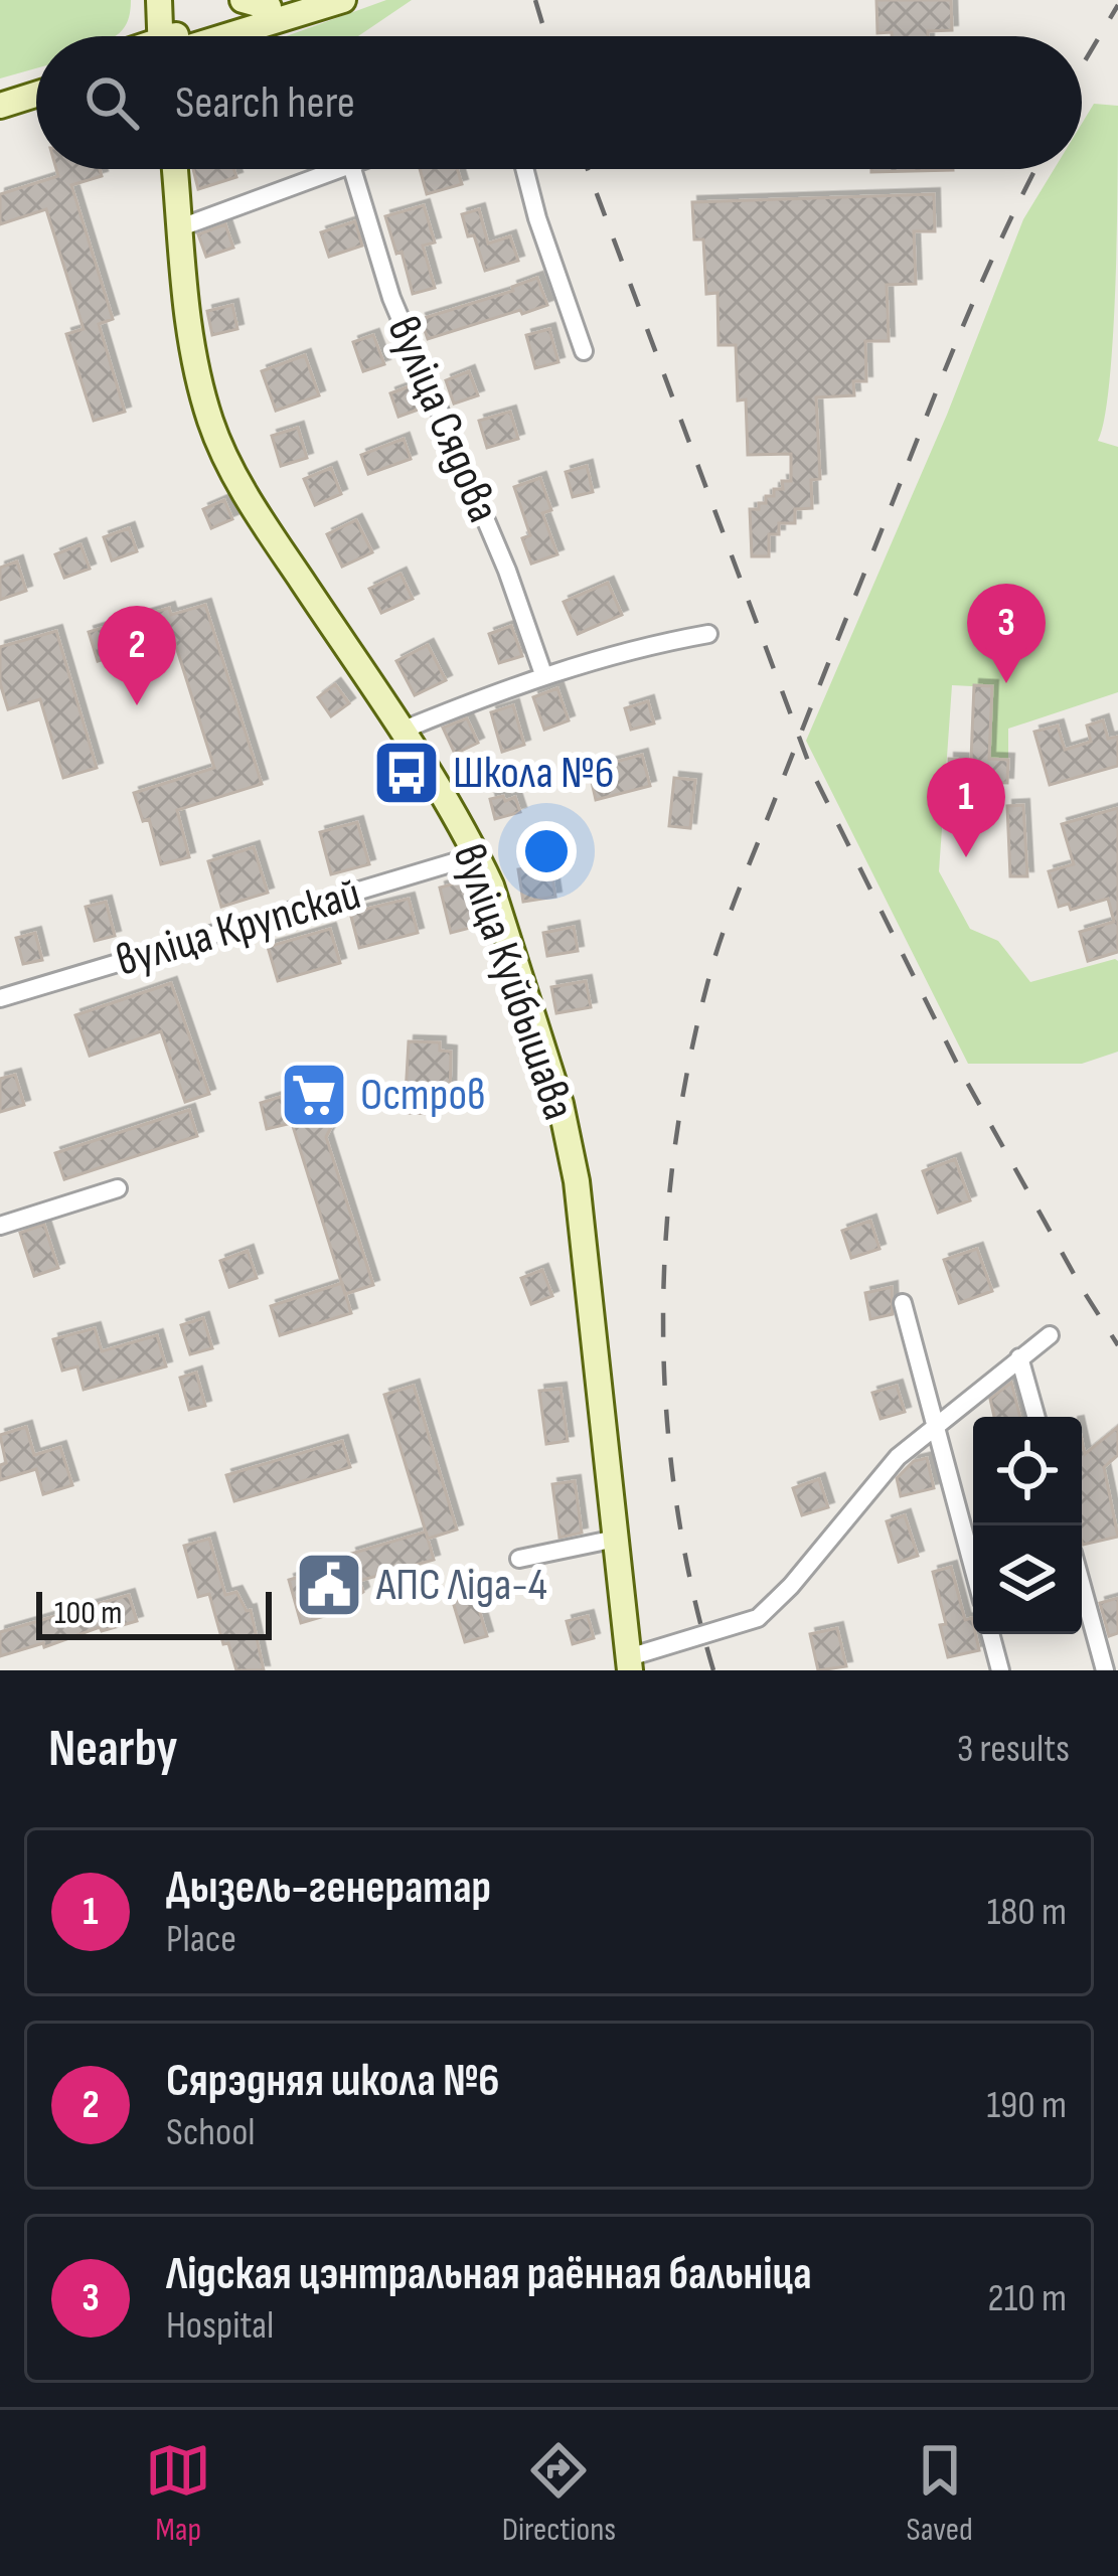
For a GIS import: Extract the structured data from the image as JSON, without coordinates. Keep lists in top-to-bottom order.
{
  "streets": {
    "main road": ["вуліца Куйбышава"],
    "street": ["вуліца Сядова", "вуліца Крупскай"]
  },
  "crossings": [
    ["вуліца Крупскай", "вуліца Куйбышава"]
  ],
  "places": {
    "bus stop": ["Школа №6"],
    "supermarket": ["Остров"],
    "public building": ["АПС Ліда-4"]
  },
  "scale_bar": "100 m",
  "page": {
    "search": "Search here",
    "pins": ["3", "2", "1"],
    "scale": "100 m",
    "heading": ["Nearby", "3 results"],
    "list": [
      {
        "mark": "1",
        "name": "Дызель-генератар",
        "note": "Place",
        "value": "180 m"
      },
      {
        "mark": "2",
        "name": "Сярэдняя школа №6",
        "note": "School",
        "value": "190 m"
      },
      {
        "mark": "3",
        "name": "Лідская цэнтральная раённая бальніца",
        "note": "Hospital",
        "value": "210 m"
      }
    ],
    "nav": ["Map", "Directions", "Saved"]
  }
}
